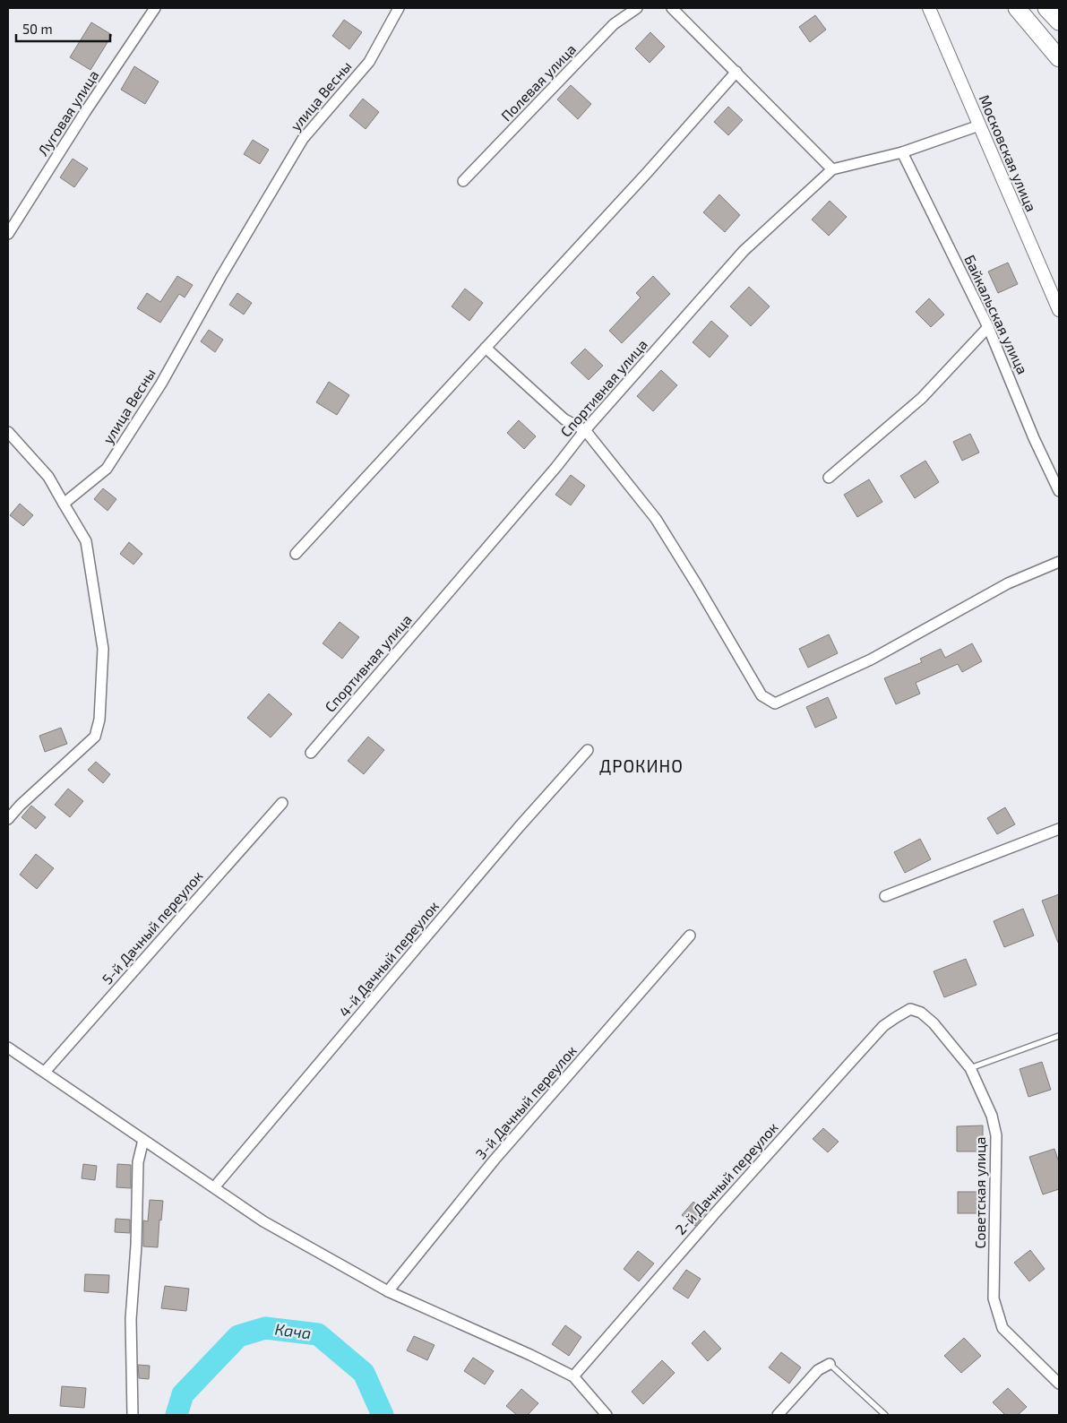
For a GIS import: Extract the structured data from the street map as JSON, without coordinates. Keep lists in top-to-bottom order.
{
  "streets": {
    "street": [
      "Полевая улица",
      "улица Весны",
      "Луговая улица",
      "Московская улица",
      "Байкальская улица",
      "Спортивная улица",
      "5-й Дачный переулок",
      "4-й Дачный переулок",
      "3-й Дачный переулок",
      "2-й Дачный переулок",
      "Советская улица"
    ]
  },
  "crossings": [
    ["Московская улица", "Спортивная улица"],
    ["Байкальская улица", "Спортивная улица"],
    ["2-й Дачный переулок", "Советская улица"]
  ],
  "districts": ["ДРОКИНО"],
  "water": ["Кача"],
  "scale_bar": "50 m"
}
